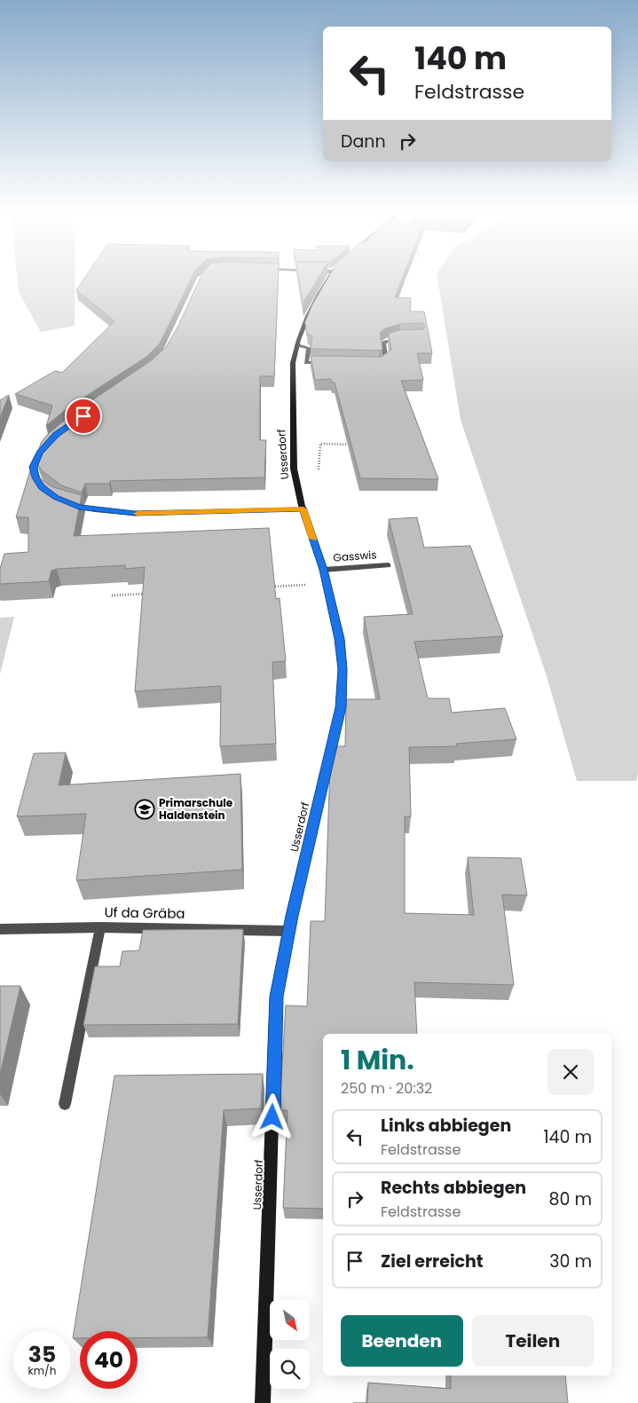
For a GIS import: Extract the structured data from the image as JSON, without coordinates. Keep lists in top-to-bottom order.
{
  "streets": {
    "street": ["Usserdorf", "Gasswis", "Uf da Gräba"]
  },
  "crossings": [
    ["Usserdorf", "Gasswis"],
    ["Usserdorf", "Uf da Gräba"]
  ],
  "places": {
    "school or university": ["Primarschule Haldenstein"]
  },
  "north": "bottom right",
  "page": {
    "turn": ["140 m", "Feldstrasse"],
    "then": "Dann",
    "heading": ["1 Min.", "250 m · 20:32"],
    "list": [
      {
        "name": "Links abbiegen",
        "note": "Feldstrasse",
        "value": "140 m"
      },
      {
        "name": "Rechts abbiegen",
        "note": "Feldstrasse",
        "value": "80 m"
      },
      {
        "name": "Ziel erreicht",
        "value": "30 m"
      }
    ],
    "buttons": ["Beenden", "Teilen"],
    "speed": "35 km/h",
    "limit": "40"
  }
}
